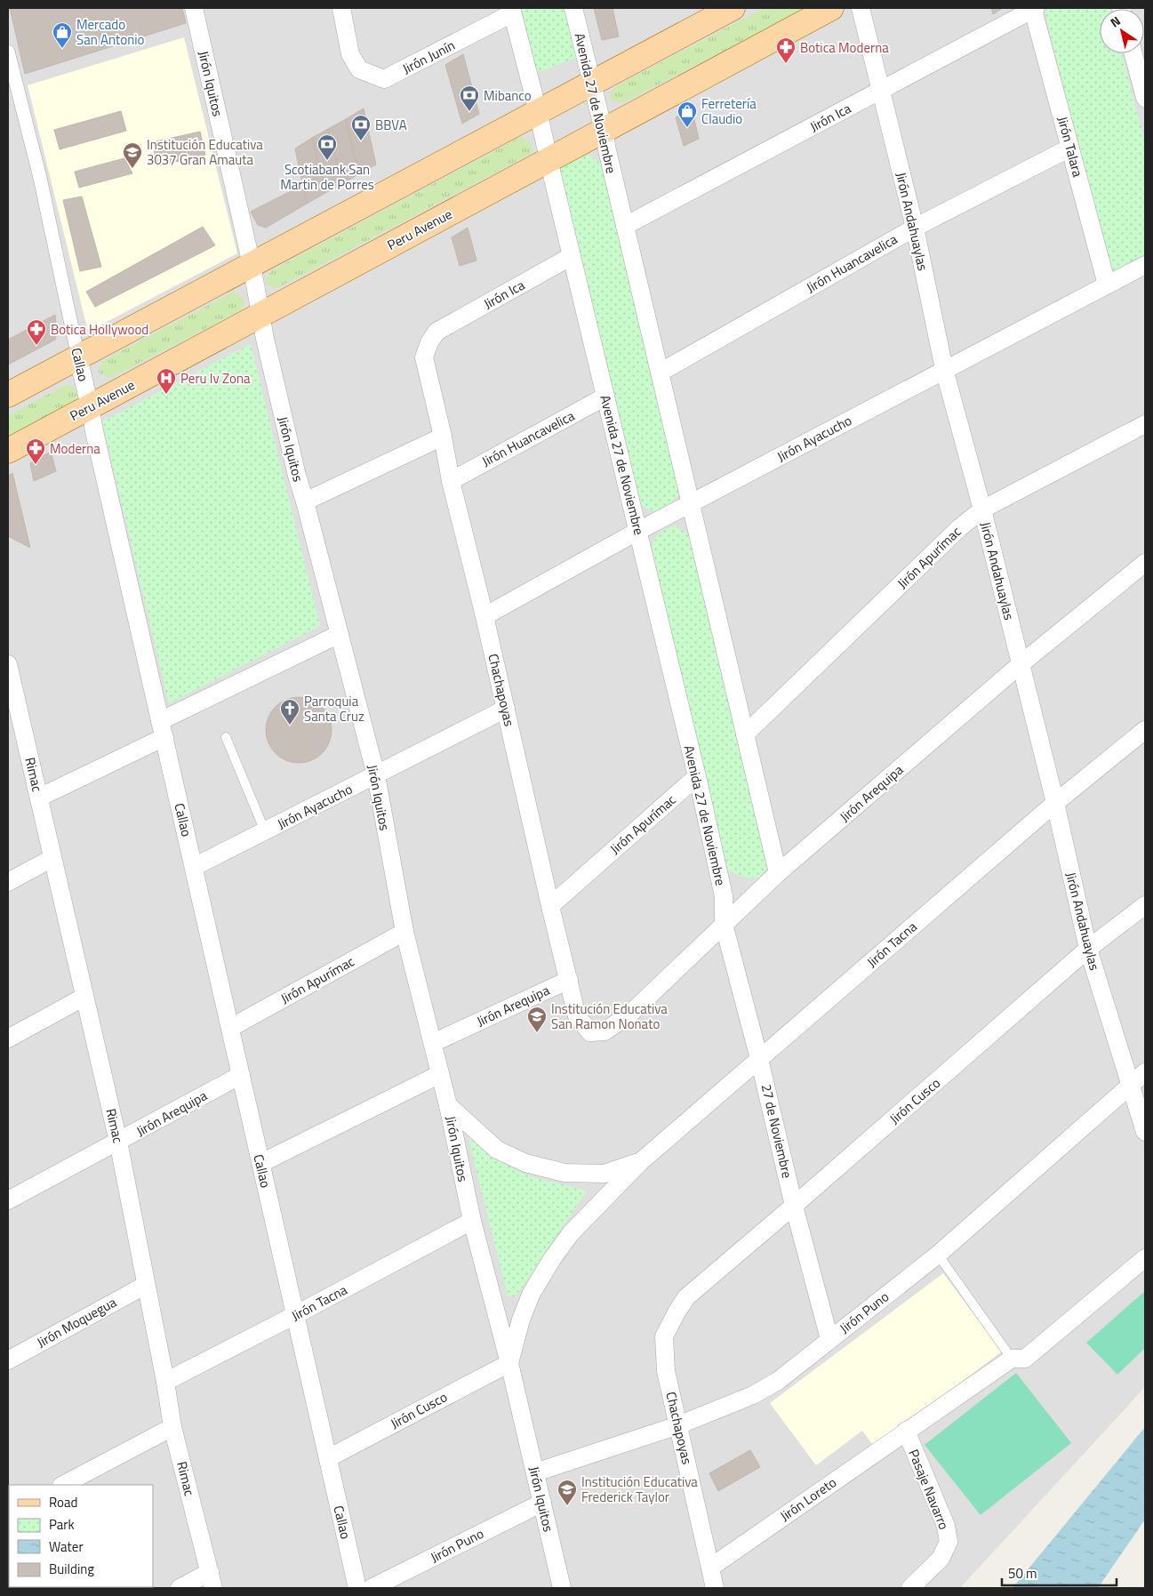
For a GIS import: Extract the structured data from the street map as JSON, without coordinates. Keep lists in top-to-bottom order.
{
  "streets": {
    "main road": ["Peru Avenue"],
    "street": [
      "Jirón Junín",
      "Jirón Iquitos",
      "Avenida 27 de Noviembre",
      "Jirón Ica",
      "Jirón Talara",
      "Jirón Andahuaylas",
      "Jirón Huancavelica",
      "Callao",
      "Jirón Ayacucho",
      "Jirón Apurímac",
      "Chachapoyas",
      "Rimac",
      "Jirón Arequipa",
      "Jirón Tacna",
      "Jirón Cusco",
      "27 de Noviembre",
      "Jirón Puno",
      "Jirón Moquegua",
      "Pasaje Navarro",
      "Jirón Loreto"
    ]
  },
  "crossings": [
    ["Jirón Junín", "Avenida 27 de Noviembre"],
    ["Jirón Iquitos", "Peru Avenue"],
    ["Jirón Iquitos", "Jirón Ayacucho"],
    ["Jirón Iquitos", "Jirón Apurímac"],
    ["Jirón Iquitos", "Jirón Arequipa"],
    ["Jirón Iquitos", "Jirón Tacna"],
    ["Jirón Iquitos", "Jirón Cusco"],
    ["Jirón Iquitos", "Jirón Puno"],
    ["Avenida 27 de Noviembre", "Jirón Ica"],
    ["Avenida 27 de Noviembre", "Peru Avenue"],
    ["Avenida 27 de Noviembre", "Jirón Huancavelica"],
    ["Avenida 27 de Noviembre", "Jirón Ayacucho"],
    ["Avenida 27 de Noviembre", "Jirón Apurímac"],
    ["Avenida 27 de Noviembre", "Jirón Arequipa"],
    ["Avenida 27 de Noviembre", "27 de Noviembre"],
    ["Jirón Ica", "Jirón Talara"],
    ["Jirón Ica", "Jirón Andahuaylas"],
    ["Jirón Ica", "Chachapoyas"],
    ["Jirón Talara", "Jirón Huancavelica"],
    ["Jirón Talara", "Jirón Ayacucho"],
    ["Jirón Andahuaylas", "Jirón Huancavelica"],
    ["Jirón Andahuaylas", "Jirón Ayacucho"],
    ["Jirón Andahuaylas", "Jirón Apurímac"],
    ["Jirón Andahuaylas", "Jirón Arequipa"],
    ["Jirón Andahuaylas", "Jirón Tacna"],
    ["Jirón Andahuaylas", "Jirón Cusco"],
    ["Jirón Andahuaylas", "Jirón Puno"],
    ["Peru Avenue", "Callao"],
    ["Jirón Huancavelica", "Chachapoyas"],
    ["Callao", "Jirón Ayacucho"],
    ["Callao", "Jirón Apurímac"],
    ["Callao", "Jirón Arequipa"],
    ["Callao", "Jirón Tacna"],
    ["Callao", "Jirón Cusco"],
    ["Jirón Ayacucho", "Chachapoyas"],
    ["Jirón Apurímac", "Chachapoyas"],
    ["Chachapoyas", "Jirón Arequipa"],
    ["Chachapoyas", "Jirón Cusco"],
    ["Chachapoyas", "Jirón Puno"],
    ["Chachapoyas", "Jirón Loreto"],
    ["Rimac", "Jirón Arequipa"],
    ["Rimac", "Jirón Tacna"],
    ["Rimac", "Jirón Moquegua"],
    ["Jirón Arequipa", "27 de Noviembre"],
    ["Jirón Tacna", "Jirón Cusco"],
    ["Jirón Tacna", "27 de Noviembre"],
    ["Jirón Cusco", "27 de Noviembre"],
    ["27 de Noviembre", "Jirón Puno"],
    ["Pasaje Navarro", "Jirón Loreto"]
  ],
  "places": {
    "shop": ["Mercado San Antonio", "Ferretería Claudio"],
    "pharmacy": ["Botica Moderna", "Botica Hollywood", "Moderna"],
    "bank": ["Mibanco", "BBVA", "Scotiabank San Martin de Porres"],
    "school or university": ["Institución Educativa 3037 Gran Amauta", "Institución Educativa San Ramon Nonato", "Institución Educativa Frederick Taylor"],
    "hospital": ["Peru Iv Zona"],
    "church": ["Parroquia Santa Cruz"]
  },
  "legend": [
    "Road",
    "Park",
    "Water",
    "Building"
  ],
  "scale_bar": "50 m",
  "north": "top left"
}
